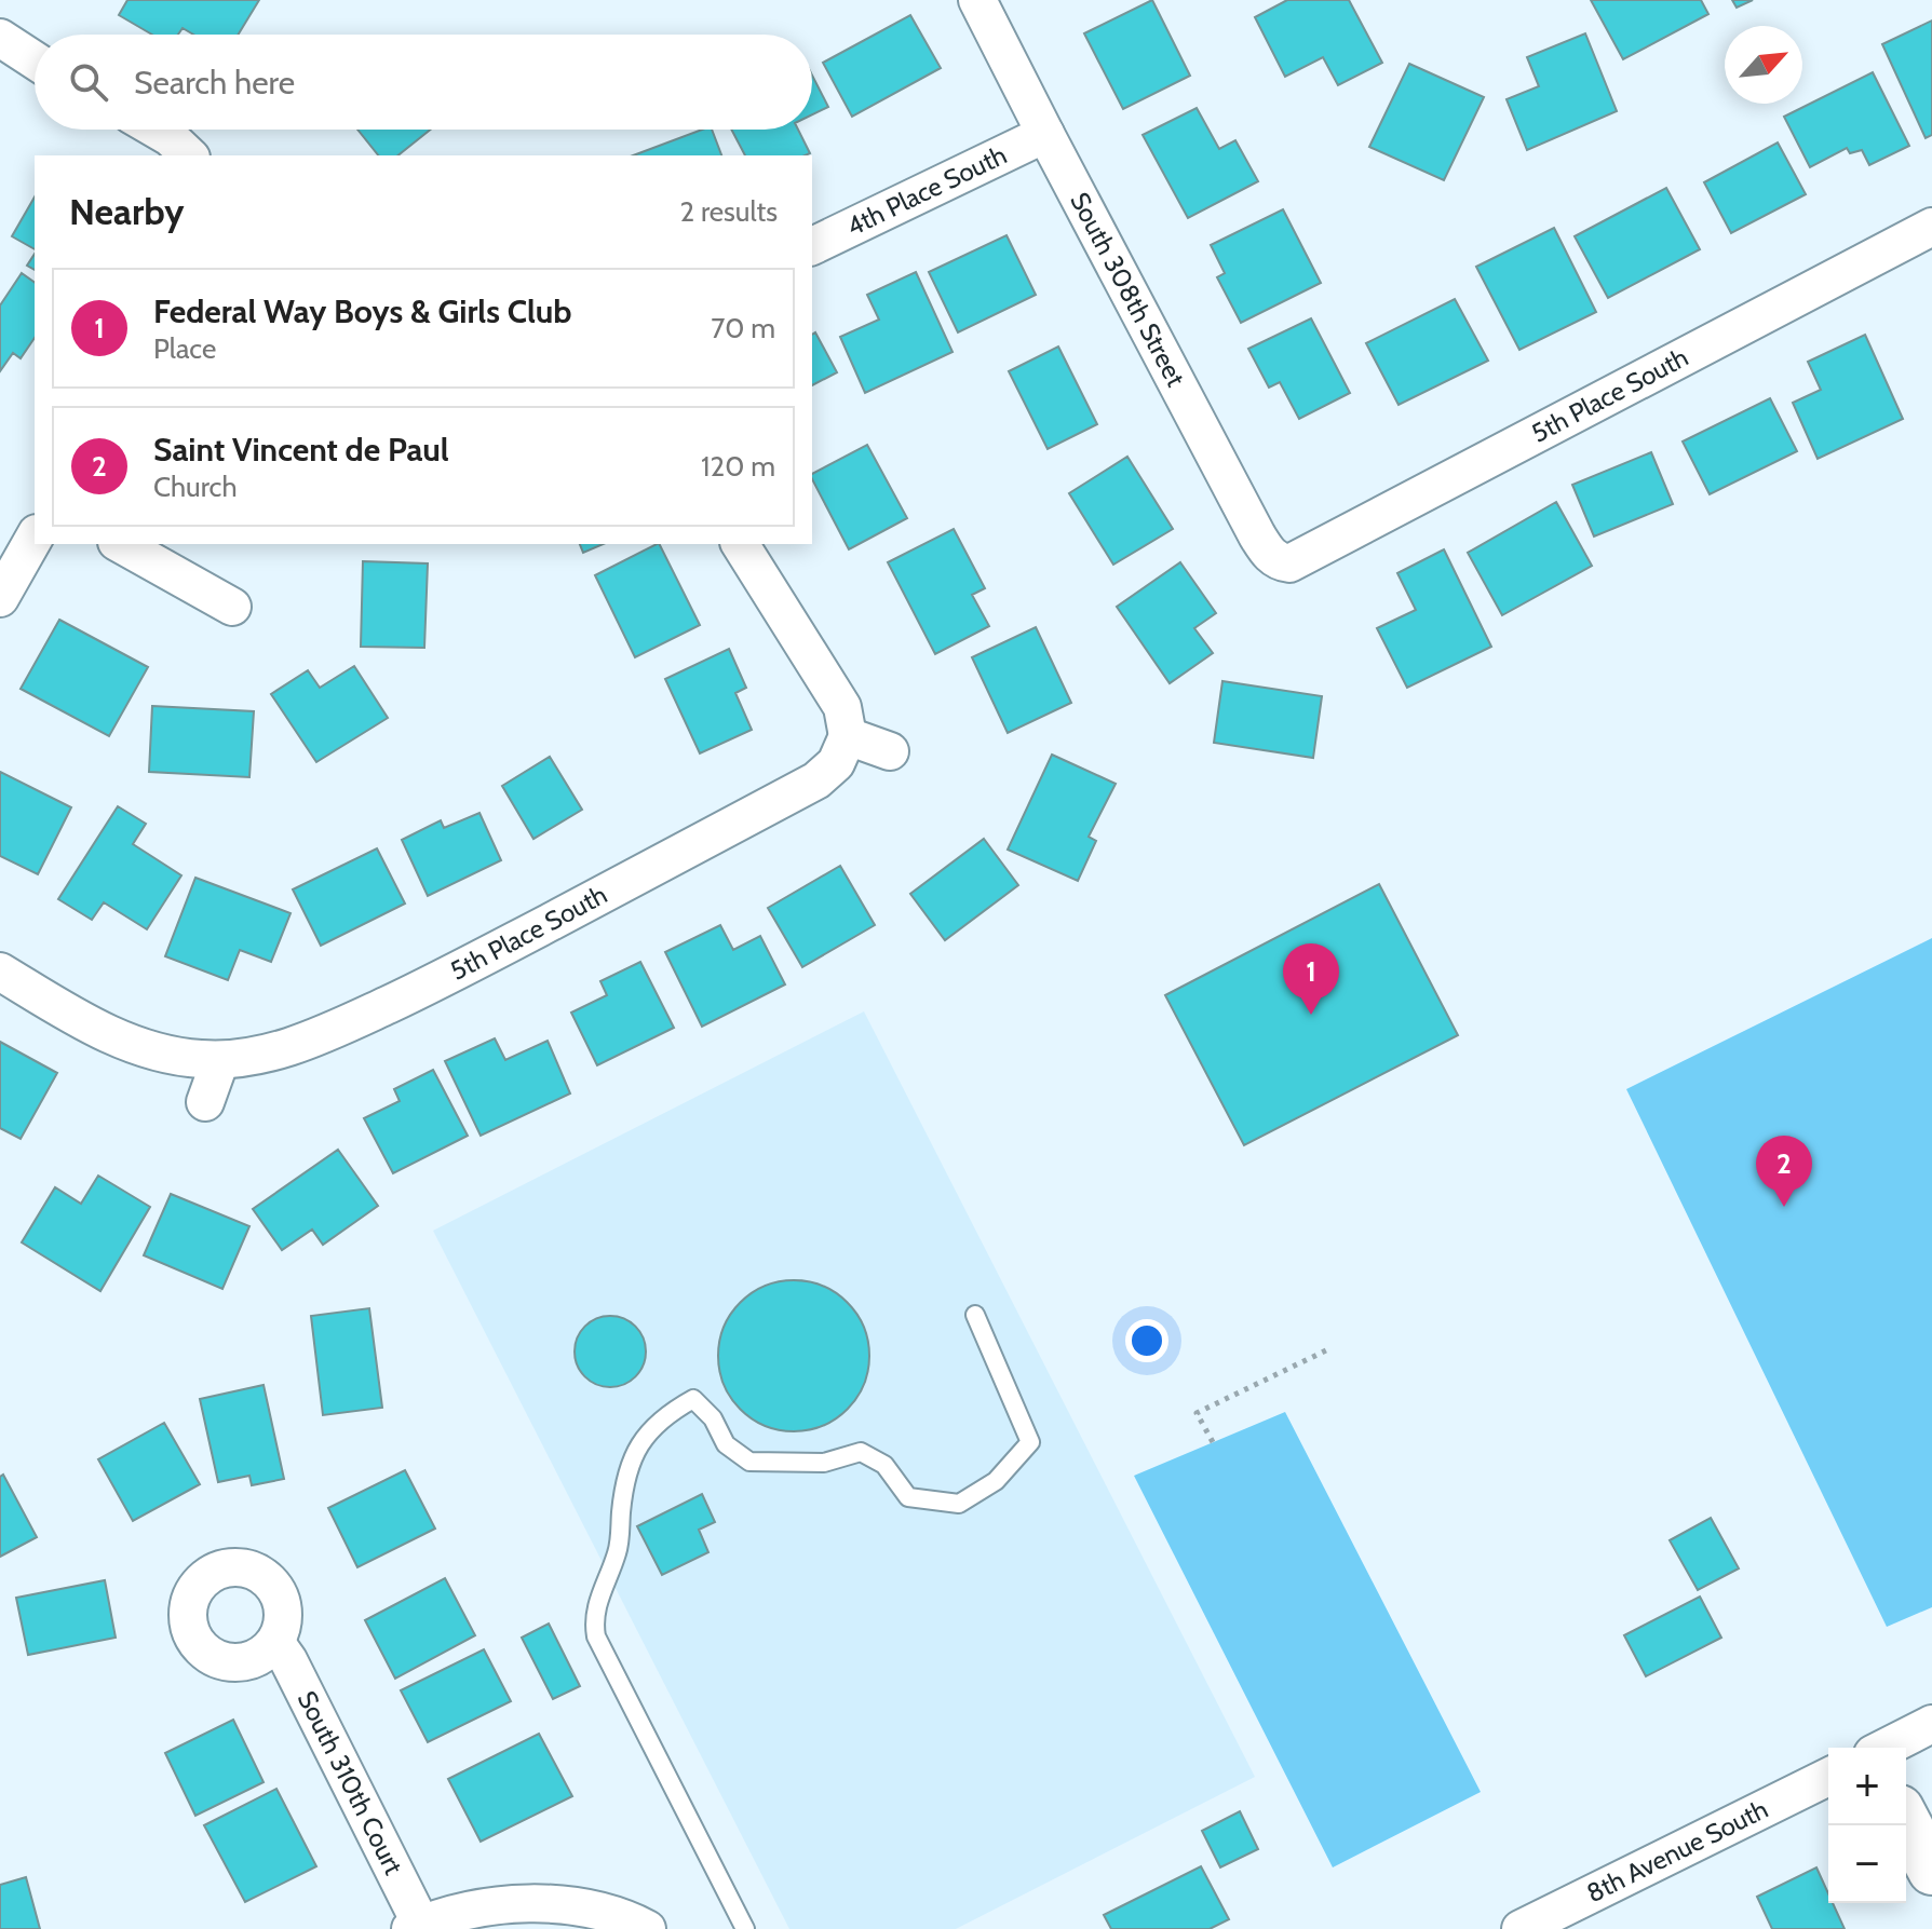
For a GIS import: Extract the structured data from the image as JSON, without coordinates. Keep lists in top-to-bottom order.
{
  "streets": {
    "street": [
      "4th Place South",
      "South 308th Street",
      "5th Place South",
      "South 310th Court",
      "8th Avenue South"
    ]
  },
  "crossings": [
    ["4th Place South", "South 308th Street"],
    ["South 308th Street", "5th Place South"]
  ],
  "north": "top right",
  "page": {
    "search": "Search here",
    "heading": ["Nearby", "2 results"],
    "list": [
      {
        "mark": "1",
        "name": "Federal Way Boys & Girls Club",
        "note": "Place",
        "value": "70 m"
      },
      {
        "mark": "2",
        "name": "Saint Vincent de Paul",
        "note": "Church",
        "value": "120 m"
      }
    ],
    "pins": ["1", "2"],
    "map_buttons": ["+", "−"]
  }
}
